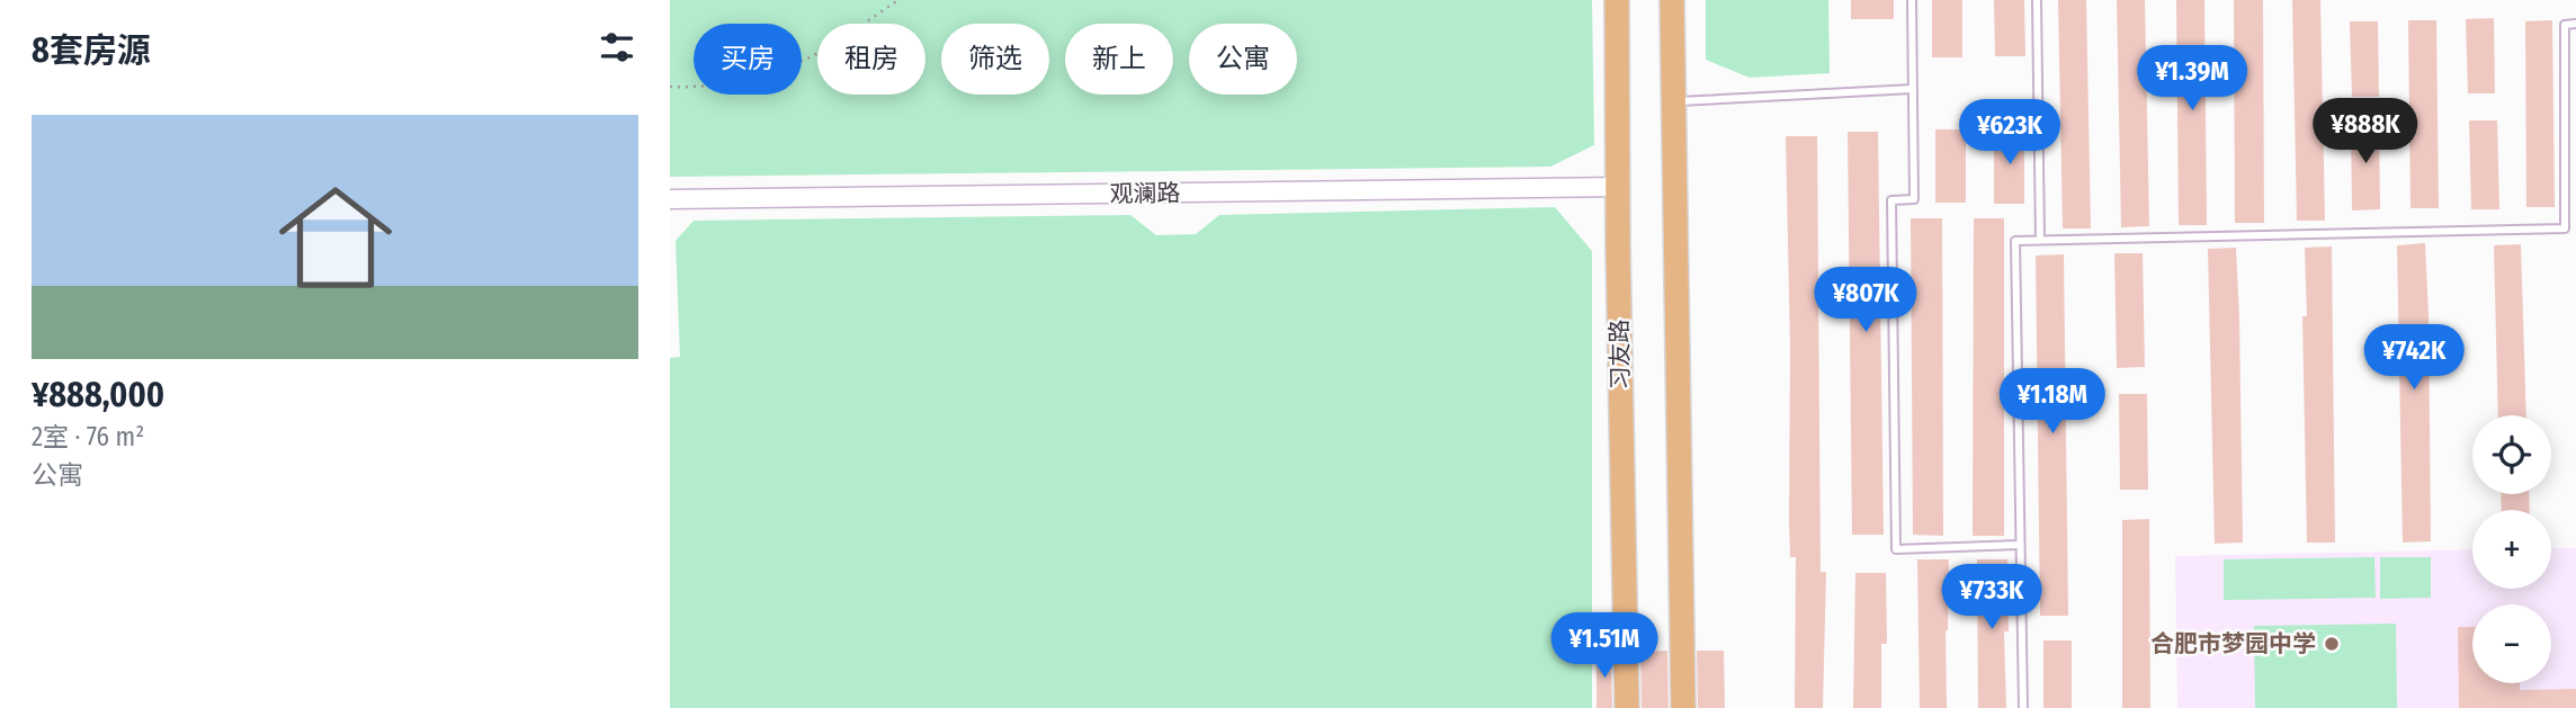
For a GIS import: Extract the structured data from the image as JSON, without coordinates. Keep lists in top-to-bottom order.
{
  "streets": {
    "main road": ["习友路"],
    "street": ["观澜路"]
  },
  "crossings": [
    ["观澜路", "习友路"]
  ],
  "places": ["合肥市梦园中学"],
  "page": {
    "heading": "8套房源",
    "chip": [
      "买房",
      "租房",
      "筛选",
      "新上",
      "公寓"
    ],
    "price": [
      "¥1.39M",
      "¥888K",
      "¥623K",
      "¥807K",
      "¥742K",
      "¥1.18M",
      "¥733K",
      "¥1.51M"
    ],
    "list": [
      {
        "name": "¥888,000",
        "note": "2室 · 76 m² · 公寓"
      }
    ],
    "map_buttons": ["+", "−"]
  }
}
